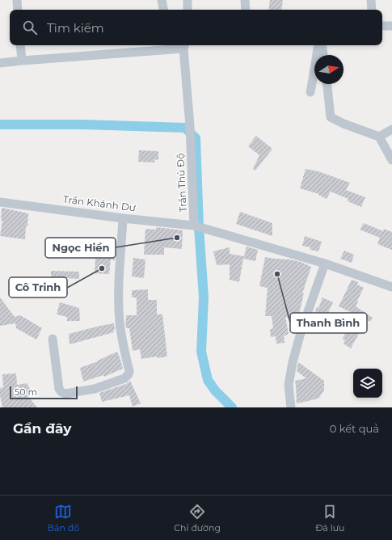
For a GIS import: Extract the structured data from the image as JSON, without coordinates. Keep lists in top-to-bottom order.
{
  "streets": {
    "street": ["Trần Thủ Độ", "Trần Khánh Dư"]
  },
  "crossings": [
    ["Trần Thủ Độ", "Trần Khánh Dư"]
  ],
  "places": ["Ngọc Hiền", "Cô Trinh", "Thanh Bình"],
  "scale_bar": "50 m",
  "north": "right",
  "page": {
    "search": "Tìm kiếm",
    "scale": "50 m",
    "heading": ["Gần đây", "0 kết quả"],
    "nav": ["Bản đồ", "Chỉ đường", "Đã lưu"]
  }
}
